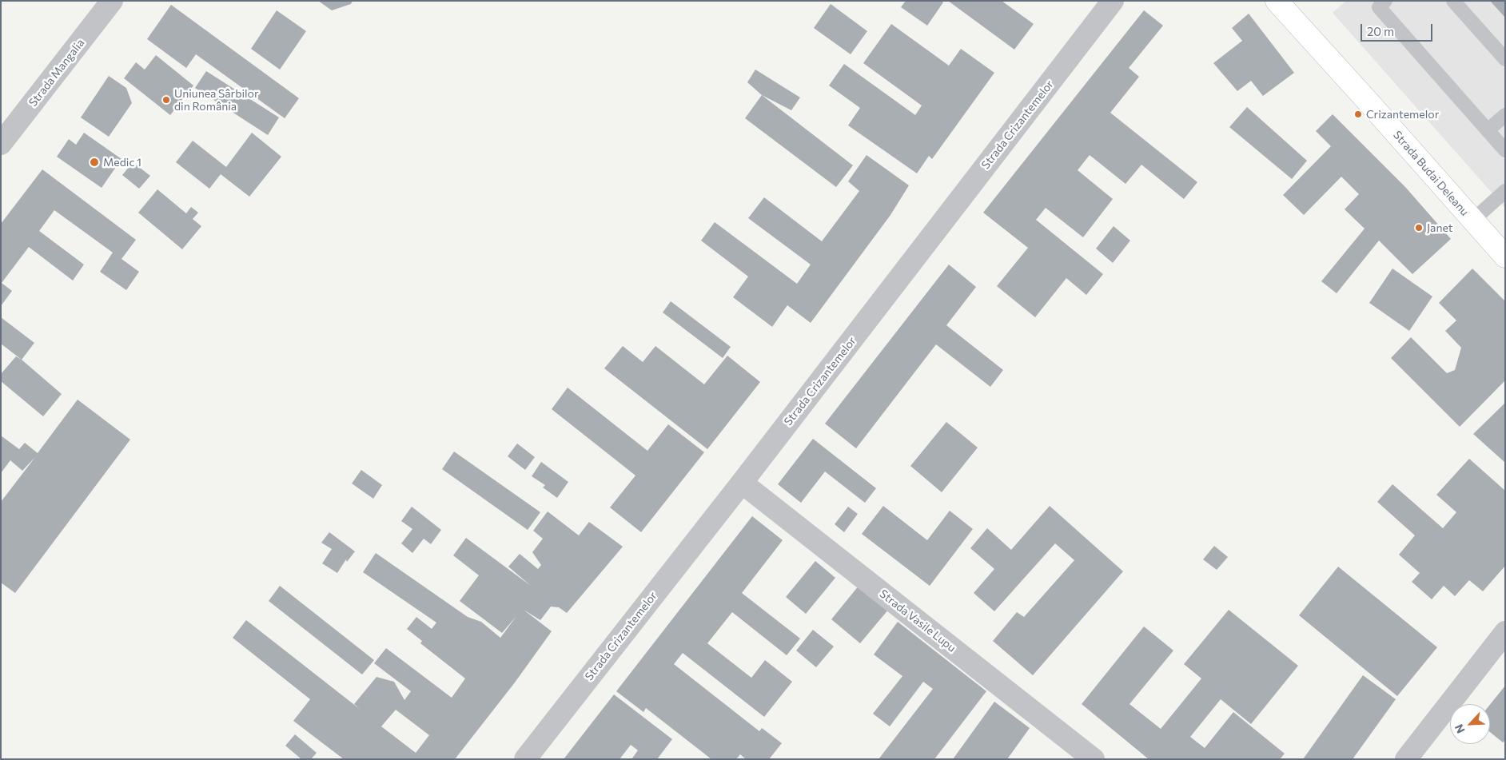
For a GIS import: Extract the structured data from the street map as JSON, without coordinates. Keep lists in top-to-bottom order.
{
  "streets": {
    "main road": ["Strada Budai Deleanu"],
    "street": ["Strada Mangalia", "Strada Crizantemelor", "Strada Vasile Lupu"]
  },
  "crossings": [
    ["Strada Crizantemelor", "Strada Vasile Lupu"]
  ],
  "places": [
    "Uniunea Sârbilor din România",
    "Crizantemelor",
    "Medic 1",
    "Janet"
  ],
  "scale_bar": "20 m",
  "north": "bottom left"
}
